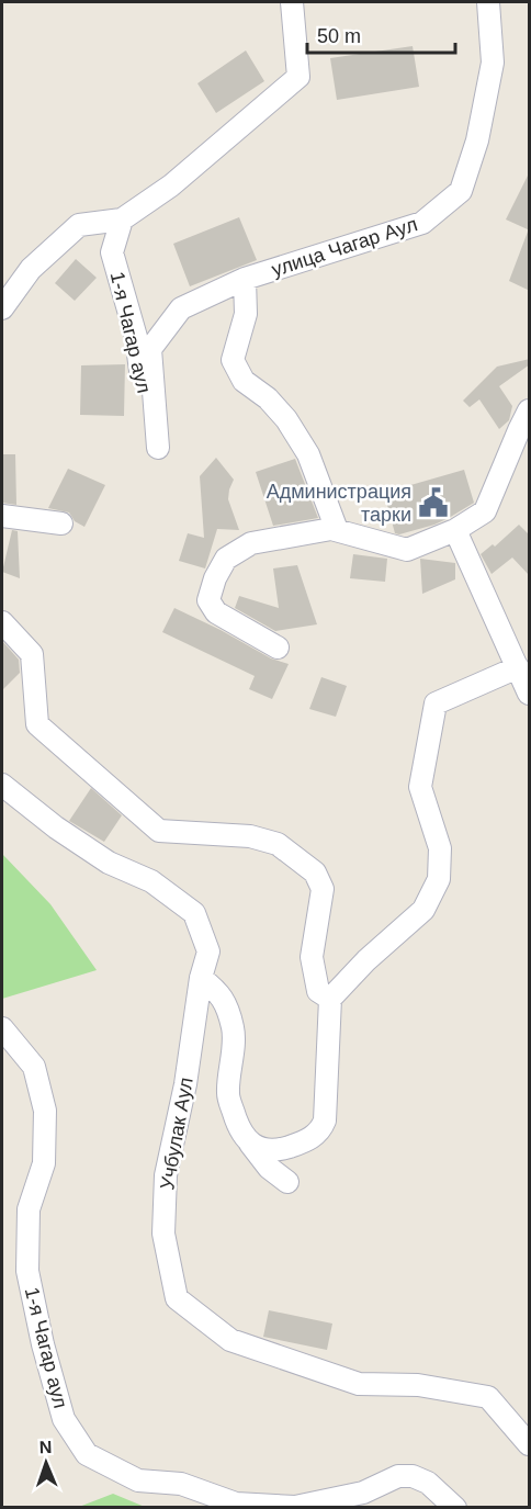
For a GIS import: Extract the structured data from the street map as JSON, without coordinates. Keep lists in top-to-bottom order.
{
  "streets": {
    "street": ["улица Чагар Аул", "1-я Чагар аул", "Учбулак Аул"]
  },
  "crossings": [
    ["улица Чагар Аул", "1-я Чагар аул"]
  ],
  "places": {
    "public building": ["Администрация тарки"]
  },
  "scale_bar": "50 m",
  "north": "top"
}
